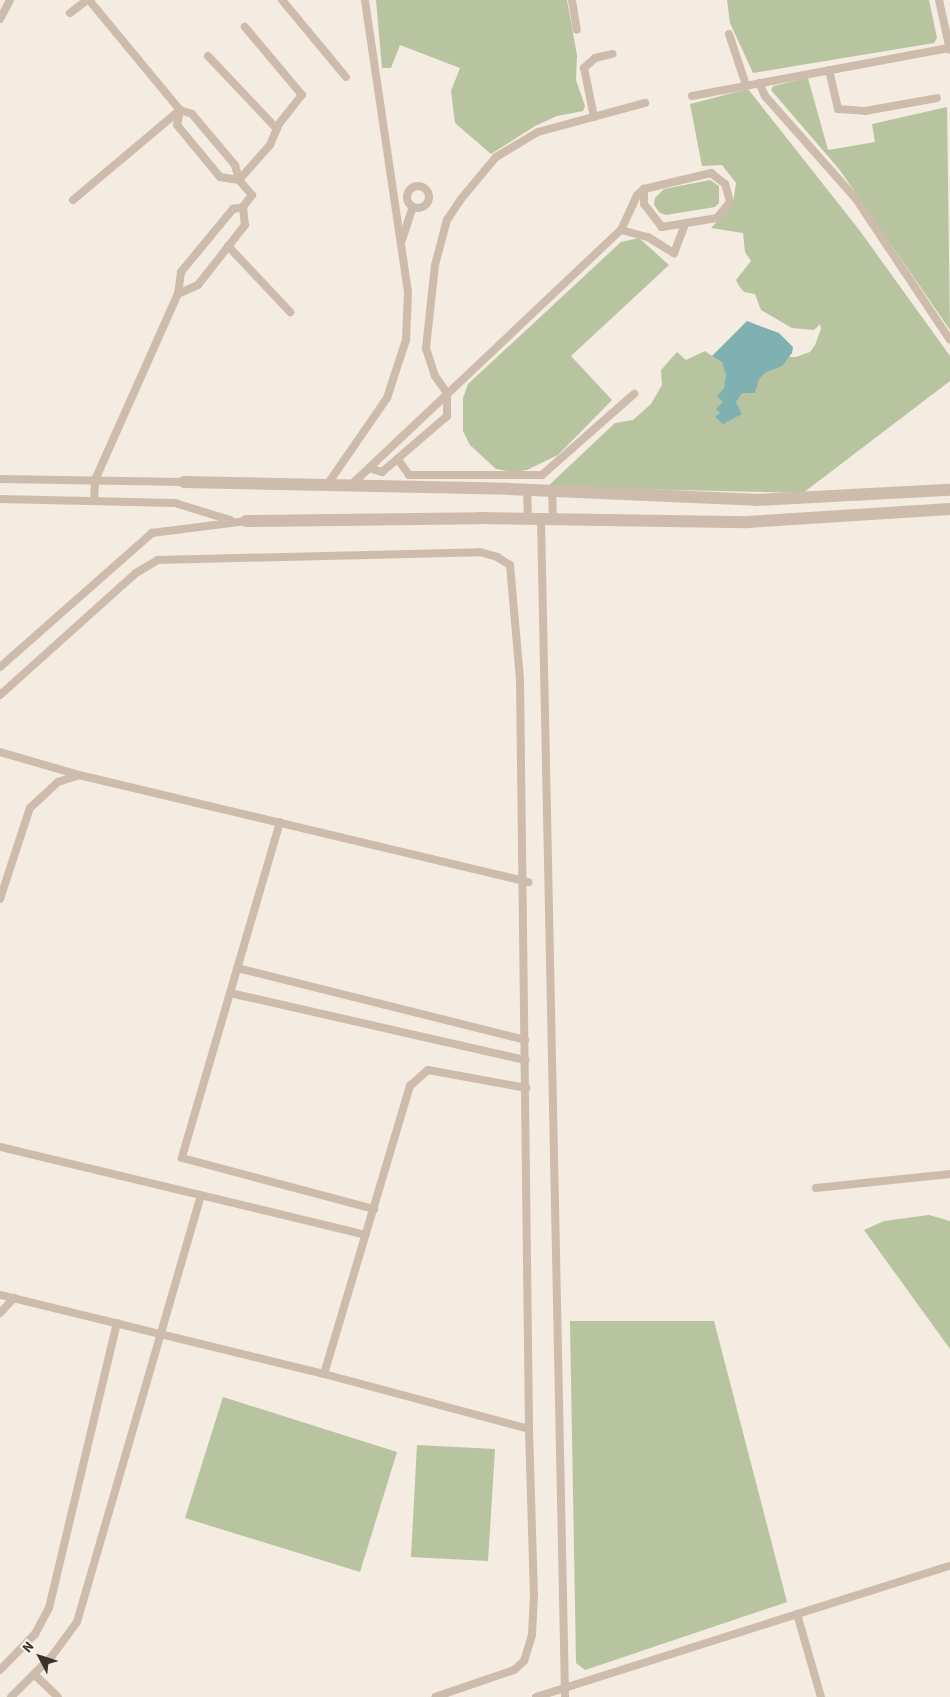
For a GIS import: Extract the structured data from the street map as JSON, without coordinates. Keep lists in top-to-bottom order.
{
  "north": "top left"
}
